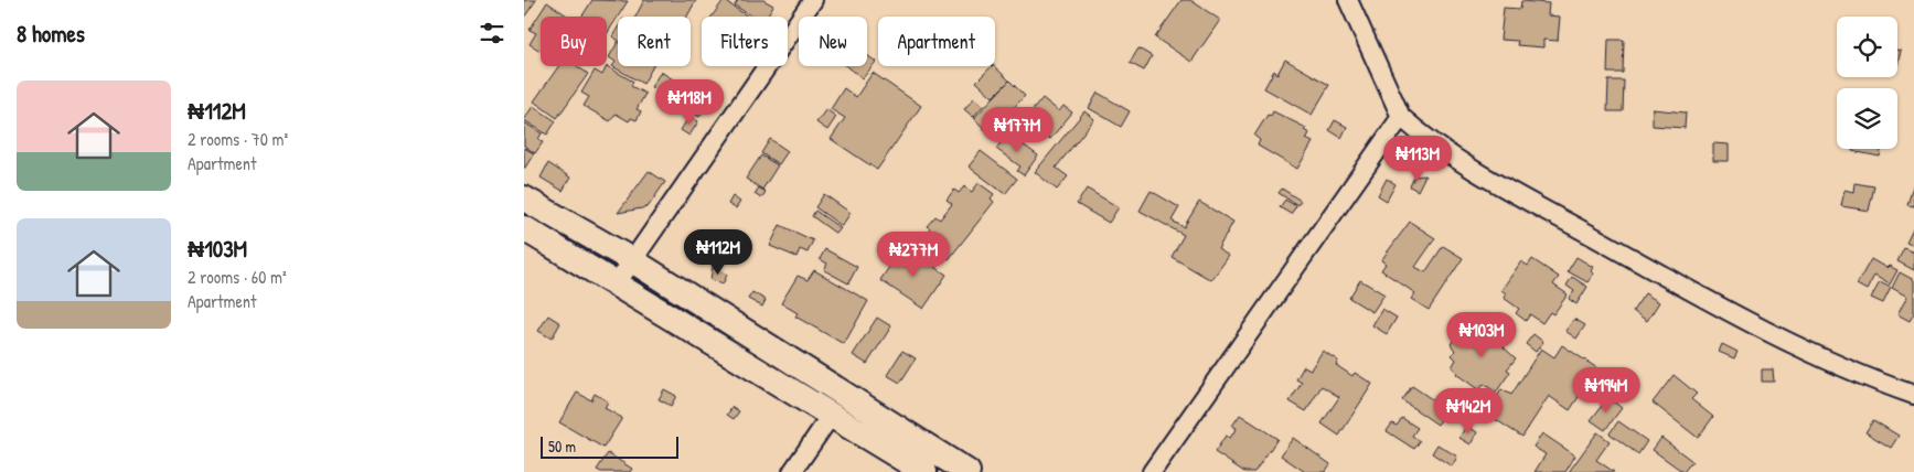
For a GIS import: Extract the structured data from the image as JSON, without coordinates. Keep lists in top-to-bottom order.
{
  "scale_bar": "50 m",
  "page": {
    "heading": "8 homes",
    "chip": [
      "Buy",
      "Rent",
      "Filters",
      "New",
      "Apartment"
    ],
    "list": [
      {
        "name": "₦112M",
        "note": "2 rooms · 70 m² · Apartment"
      },
      {
        "name": "₦103M",
        "note": "2 rooms · 60 m² · Apartment"
      }
    ],
    "price": [
      "₦118M",
      "₦177M",
      "₦113M",
      "₦112M",
      "₦277M",
      "₦103M",
      "₦194M",
      "₦142M"
    ],
    "scale": "50 m"
  }
}
